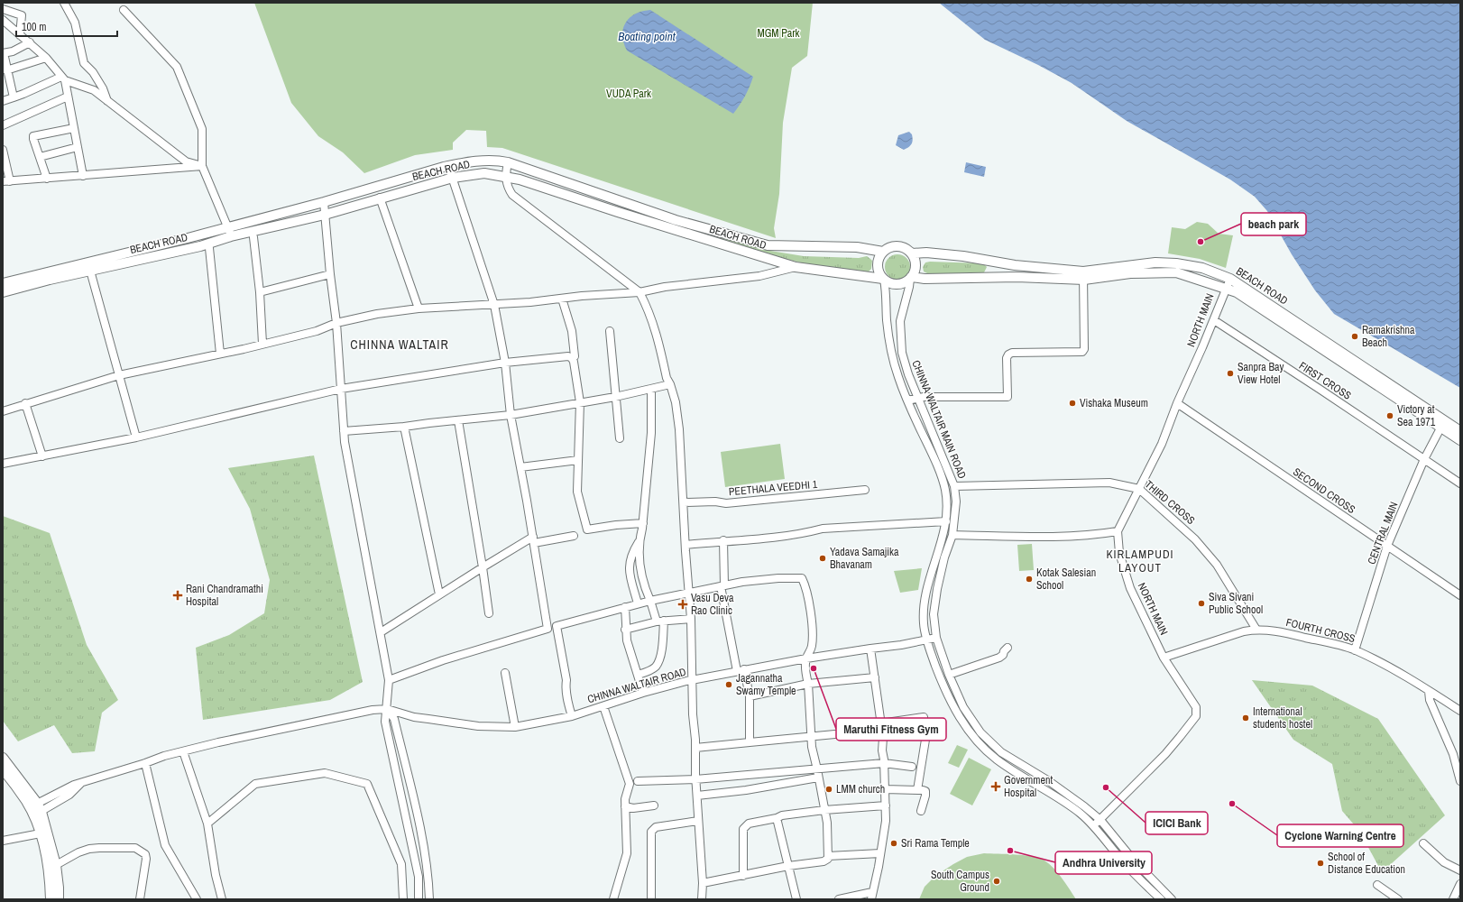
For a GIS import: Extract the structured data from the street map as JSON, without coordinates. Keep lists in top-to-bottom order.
{
  "streets": {
    "main road": ["BEACH ROAD"],
    "street": [
      "NORTH MAIN",
      "FIRST CROSS",
      "CHINNA WALTAIR MAIN ROAD",
      "PEETHALA VEEDHI 1",
      "SECOND CROSS",
      "THIRD CROSS",
      "CENTRAL MAIN",
      "FOURTH CROSS",
      "CHINNA WALTAIR ROAD"
    ]
  },
  "crossings": [
    ["BEACH ROAD", "NORTH MAIN"],
    ["BEACH ROAD", "CHINNA WALTAIR MAIN ROAD"],
    ["BEACH ROAD", "CENTRAL MAIN"],
    ["NORTH MAIN", "FIRST CROSS"],
    ["NORTH MAIN", "CHINNA WALTAIR MAIN ROAD"],
    ["NORTH MAIN", "SECOND CROSS"],
    ["NORTH MAIN", "THIRD CROSS"],
    ["NORTH MAIN", "FOURTH CROSS"],
    ["FIRST CROSS", "CENTRAL MAIN"],
    ["CHINNA WALTAIR MAIN ROAD", "THIRD CROSS"],
    ["CHINNA WALTAIR MAIN ROAD", "CHINNA WALTAIR ROAD"],
    ["SECOND CROSS", "CENTRAL MAIN"],
    ["THIRD CROSS", "FOURTH CROSS"],
    ["CENTRAL MAIN", "FOURTH CROSS"]
  ],
  "districts": ["CHINNA WALTAIR", "KIRLAMPUDI LAYOUT"],
  "water": ["Boating point"],
  "parks": ["MGM Park", "VUDA Park"],
  "places": {
    "other": [
      "beach park",
      "Ramakrishna Beach",
      "Sanpra Bay View Hotel",
      "Vishaka Museum",
      "Victory at Sea 1971",
      "Yadava Samajika Bhavanam",
      "Kotak Salesian School",
      "Siva Sivani Public School",
      "Maruthi Fitness Gym",
      "Jagannatha Swamy Temple",
      "International students hostel",
      "ICICI Bank",
      "LMM church",
      "Cyclone Warning Centre",
      "Sri Rama Temple",
      "Andhra University",
      "School of Distance Education",
      "South Campus Ground"
    ],
    "health": ["Rani Chandramathi Hospital", "Vasu Deva Rao Clinic", "Government Hospital"]
  },
  "scale_bar": "100 m"
}
